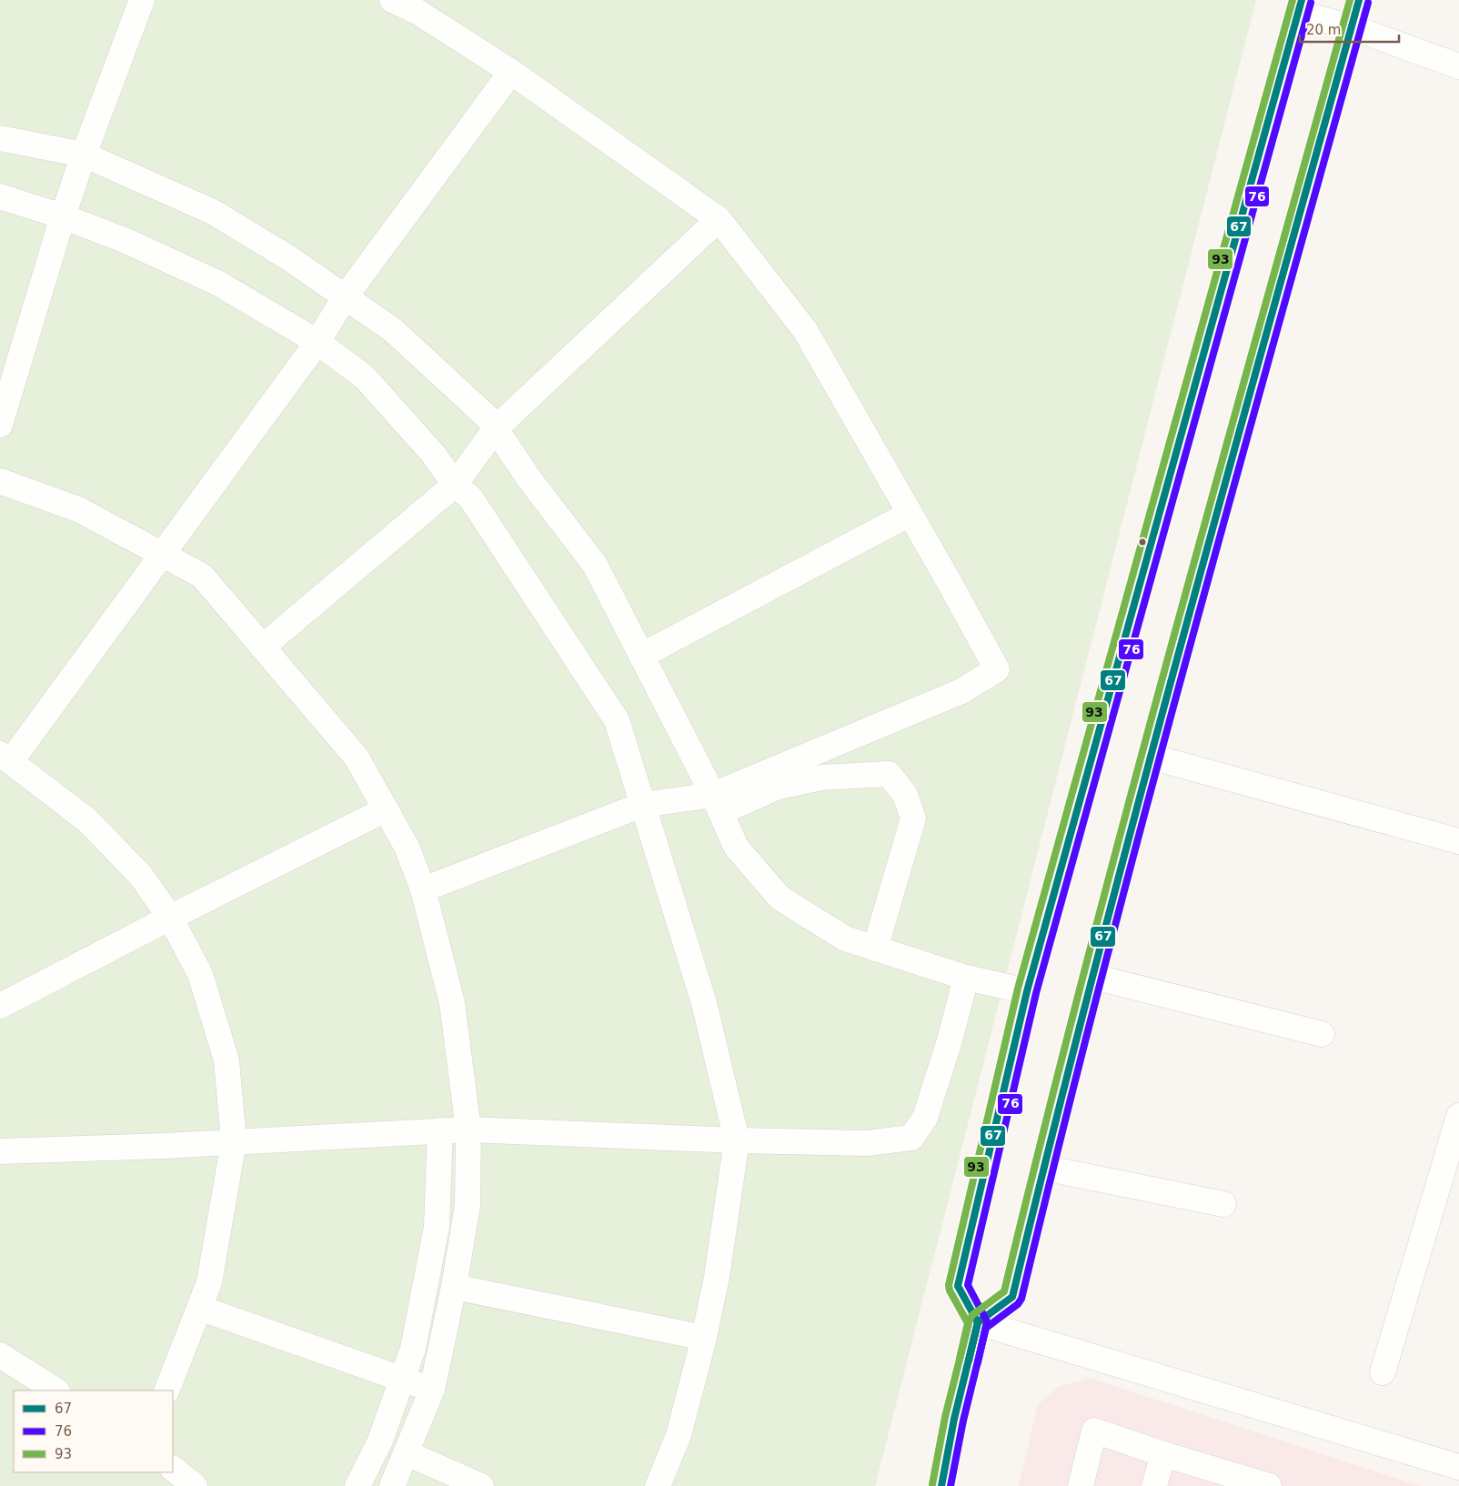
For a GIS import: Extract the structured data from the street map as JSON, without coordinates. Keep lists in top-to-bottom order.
{
  "lines": ["transit line 67", "transit line 93", "transit line 76"],
  "legend": ["67", "76", "93"],
  "scale_bar": "20 m"
}
